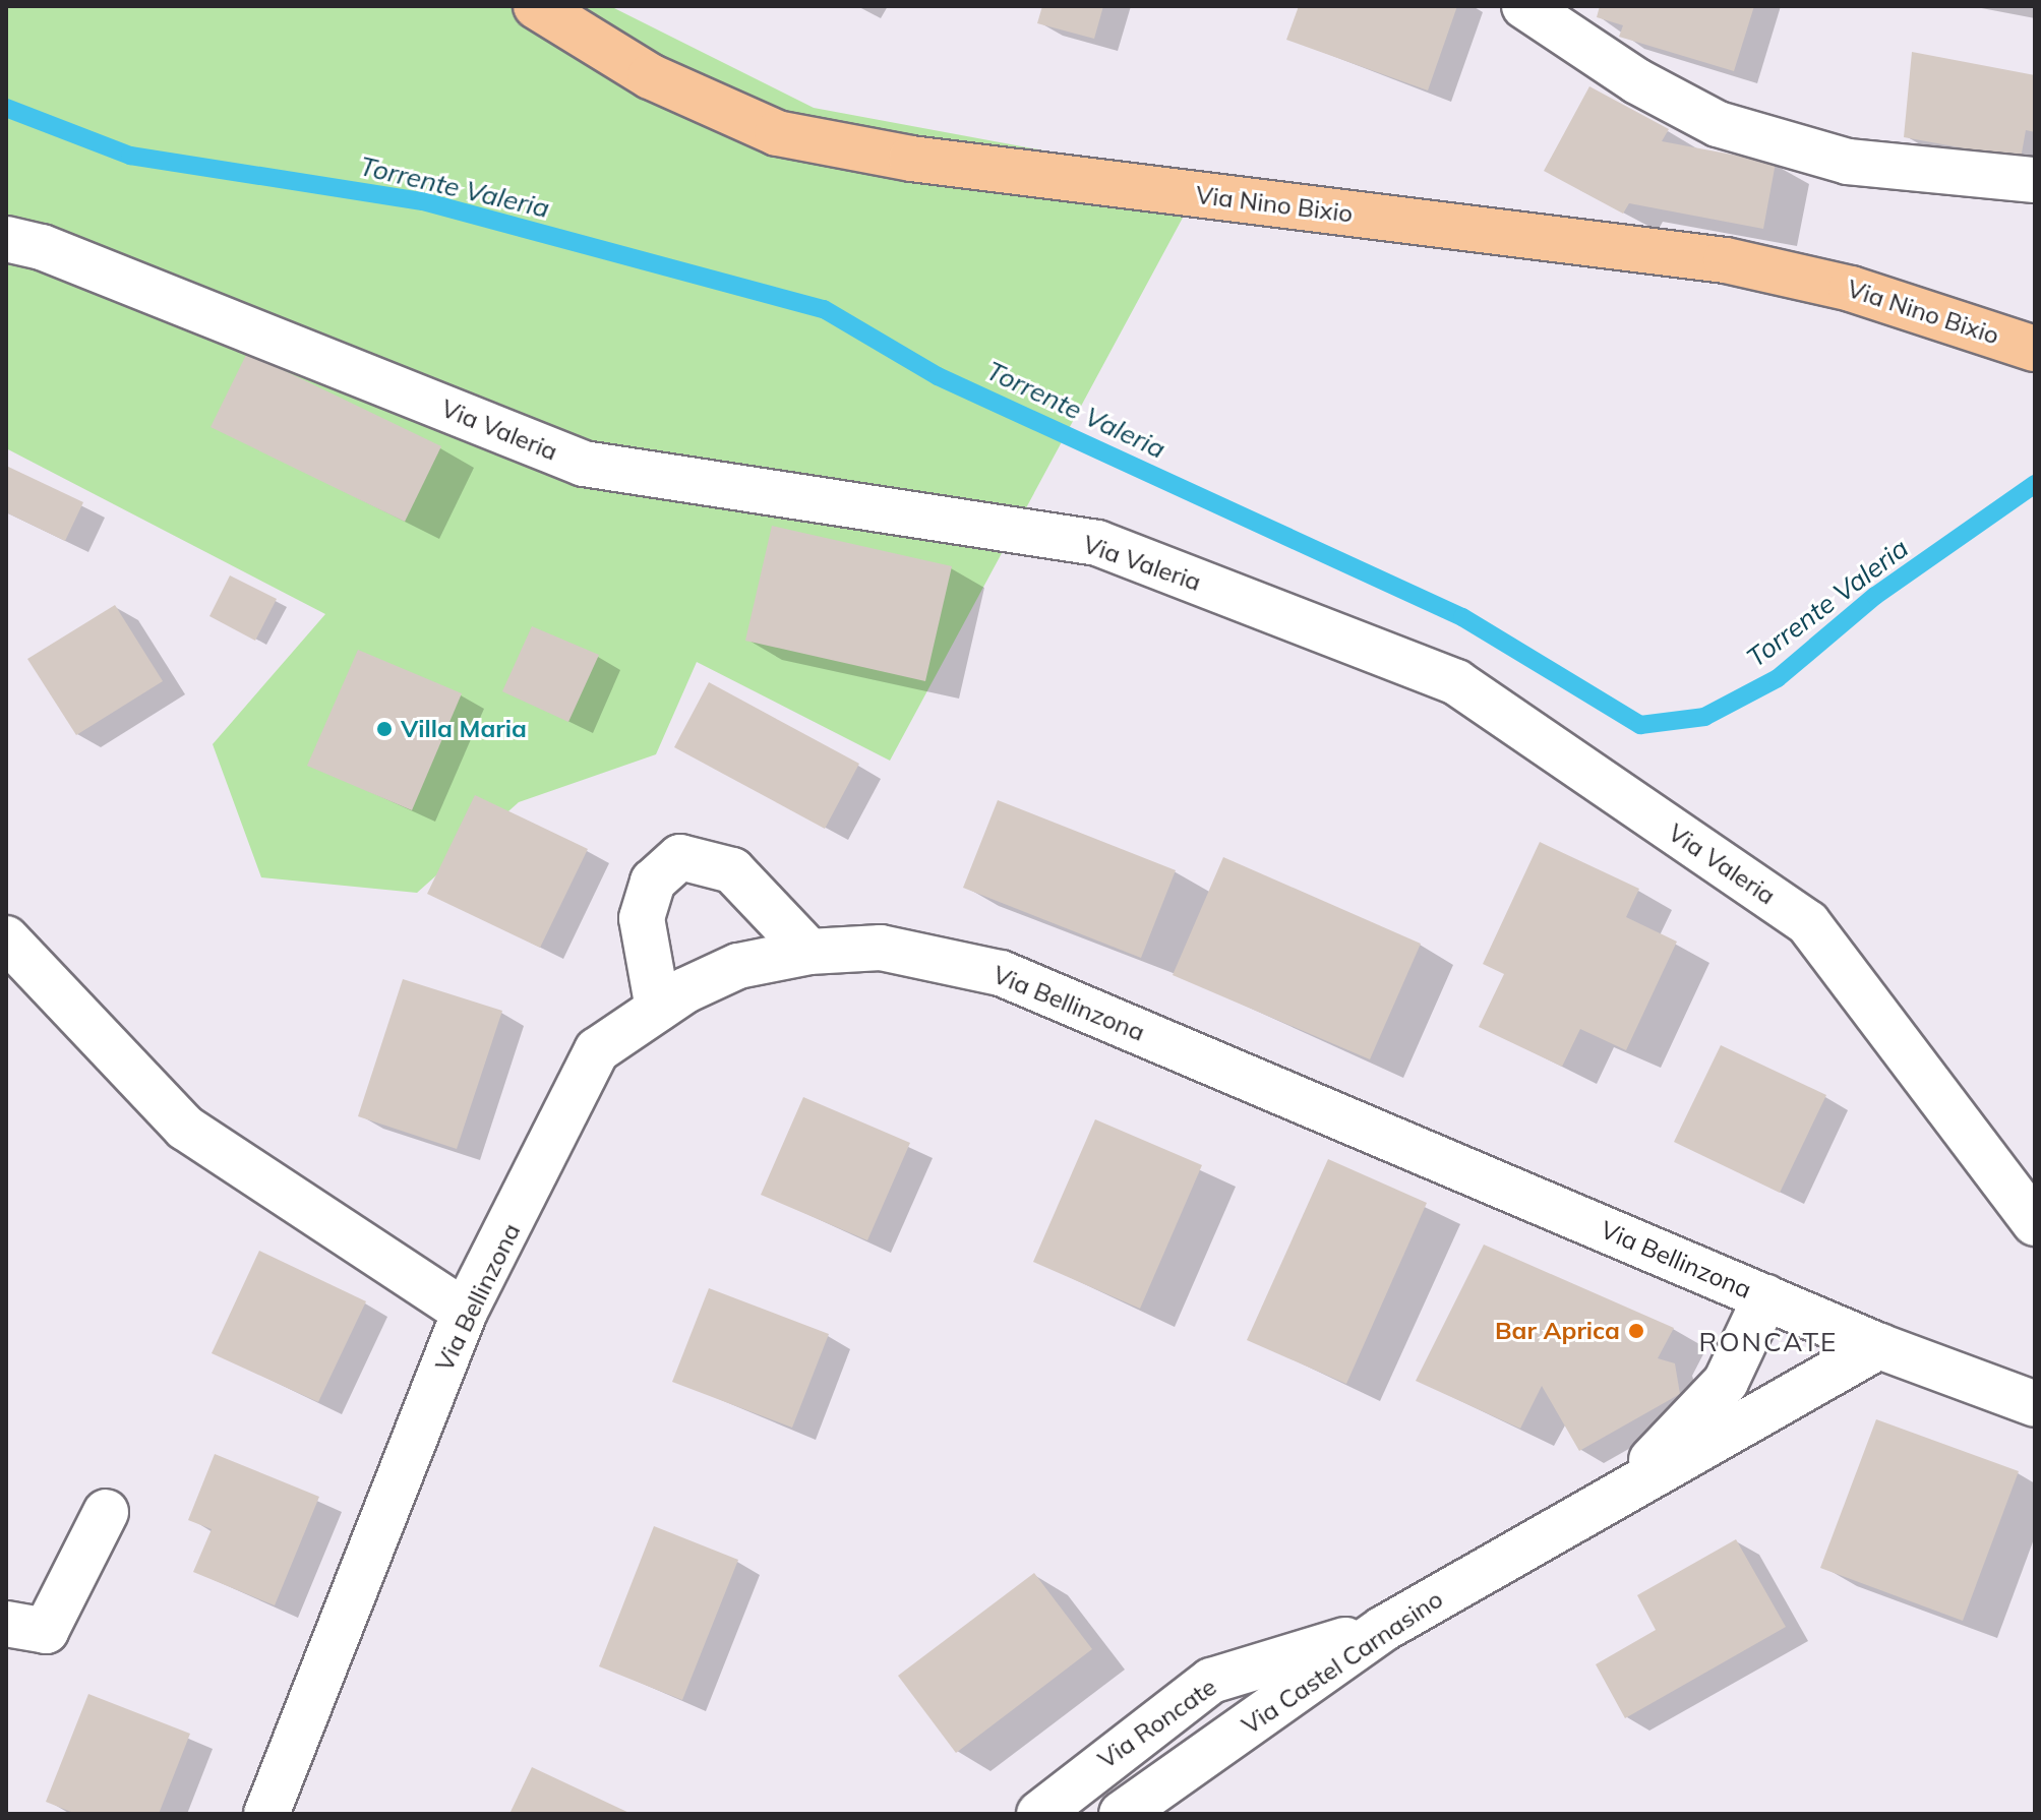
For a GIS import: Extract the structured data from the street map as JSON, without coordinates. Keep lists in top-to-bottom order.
{
  "streets": {
    "main road": ["Via Nino Bixio"],
    "street": [
      "Via Valeria",
      "Via Bellinzona",
      "Via Castel Carnasino",
      "Via Roncate"
    ]
  },
  "crossings": [
    ["Via Bellinzona", "Via Castel Carnasino"],
    ["Via Castel Carnasino", "Via Roncate"]
  ],
  "districts": ["RONCATE"],
  "water": ["Torrente Valeria"],
  "places": ["Villa Maria", "Bar Aprica"]
}
